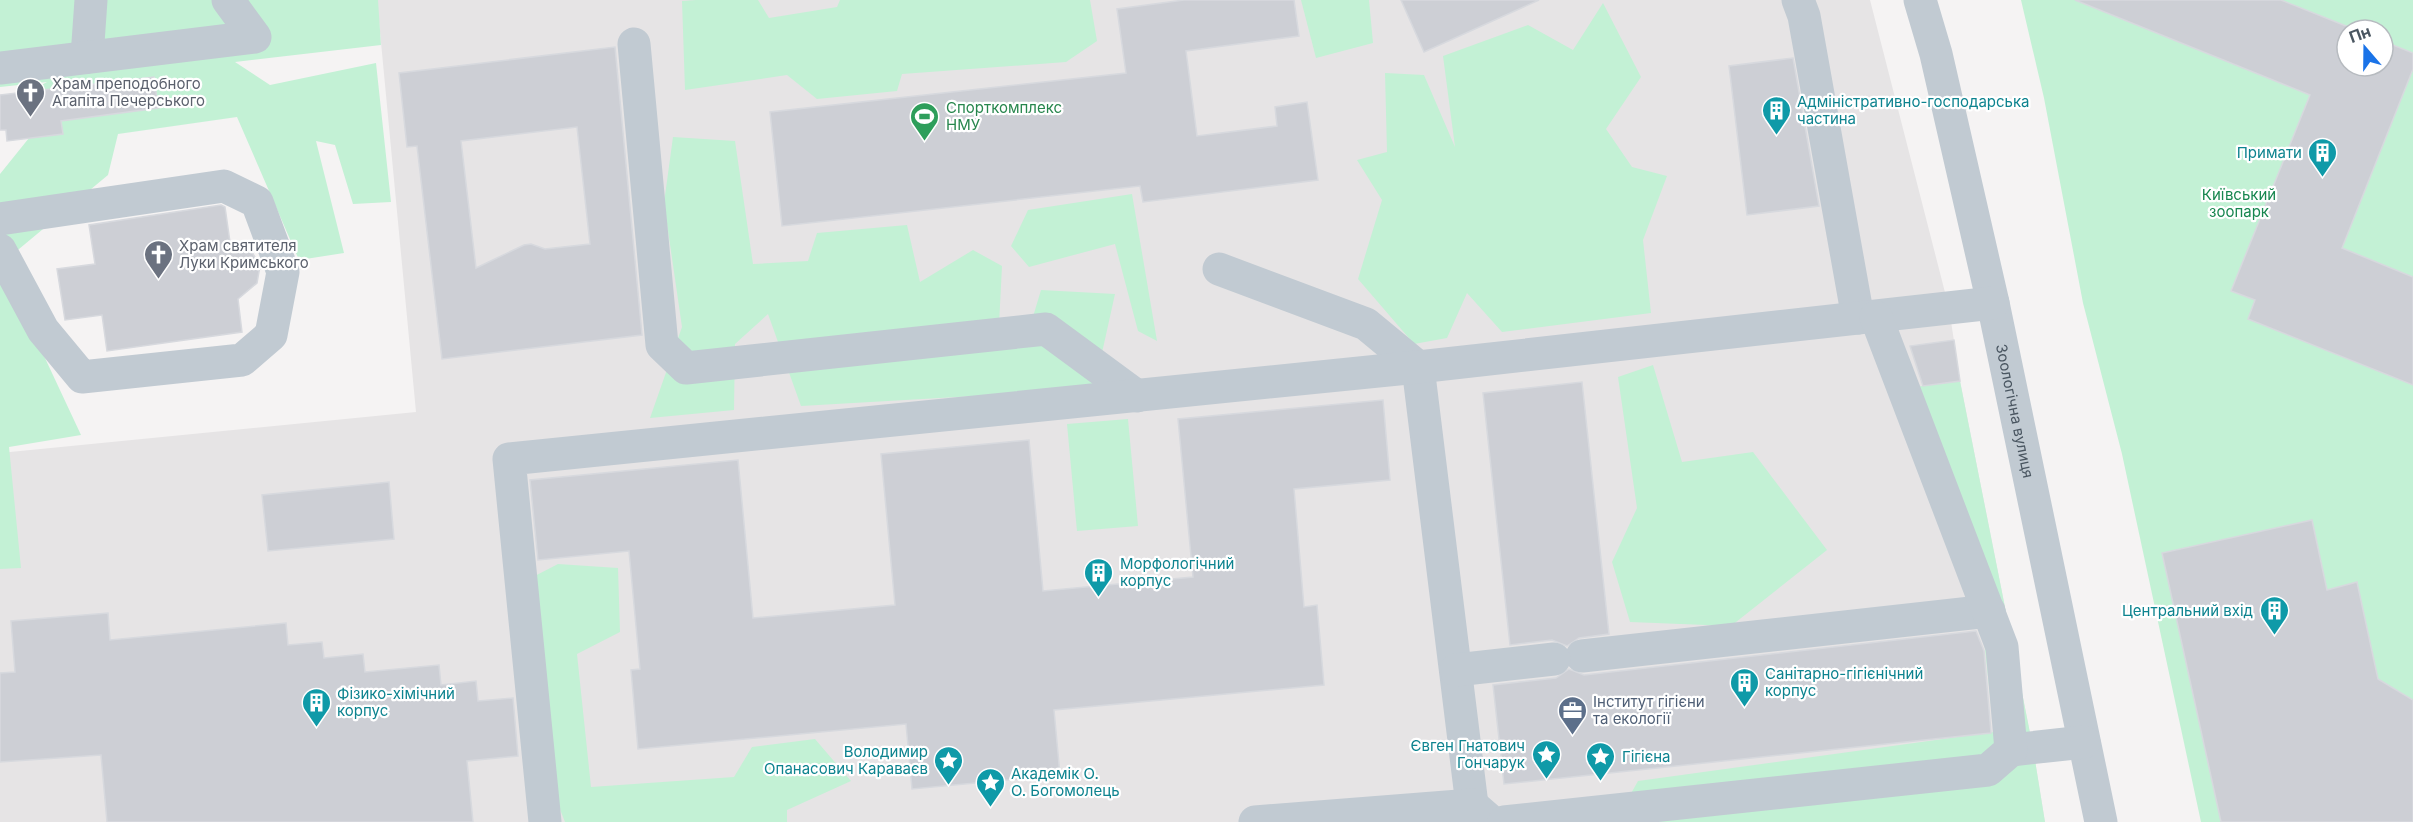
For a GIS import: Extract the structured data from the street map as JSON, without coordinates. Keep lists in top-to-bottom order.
{
  "streets": {
    "street": ["Зоологічна вулиця"]
  },
  "parks": ["Київський зоопарк"],
  "places": {
    "church": ["Храм преподобного Агапіта Печерського", "Храм святителя Луки Кримського"],
    "building": [
      "Адміністративно-господарська частина",
      "Примати",
      "Морфологічний корпус",
      "Центральний вхід",
      "Санітарно-гігієнічний корпус",
      "Фізико-хімічний корпус"
    ],
    "sports": ["Спорткомплекс НМУ"],
    "office": ["Інститут гігієни та екології"],
    "place": [
      "Євген Гнатович Гончарук",
      "Гігієна",
      "Володимир Опанасович Караваєв",
      "Академік О. О. Богомолець"
    ]
  },
  "north": "top"
}
